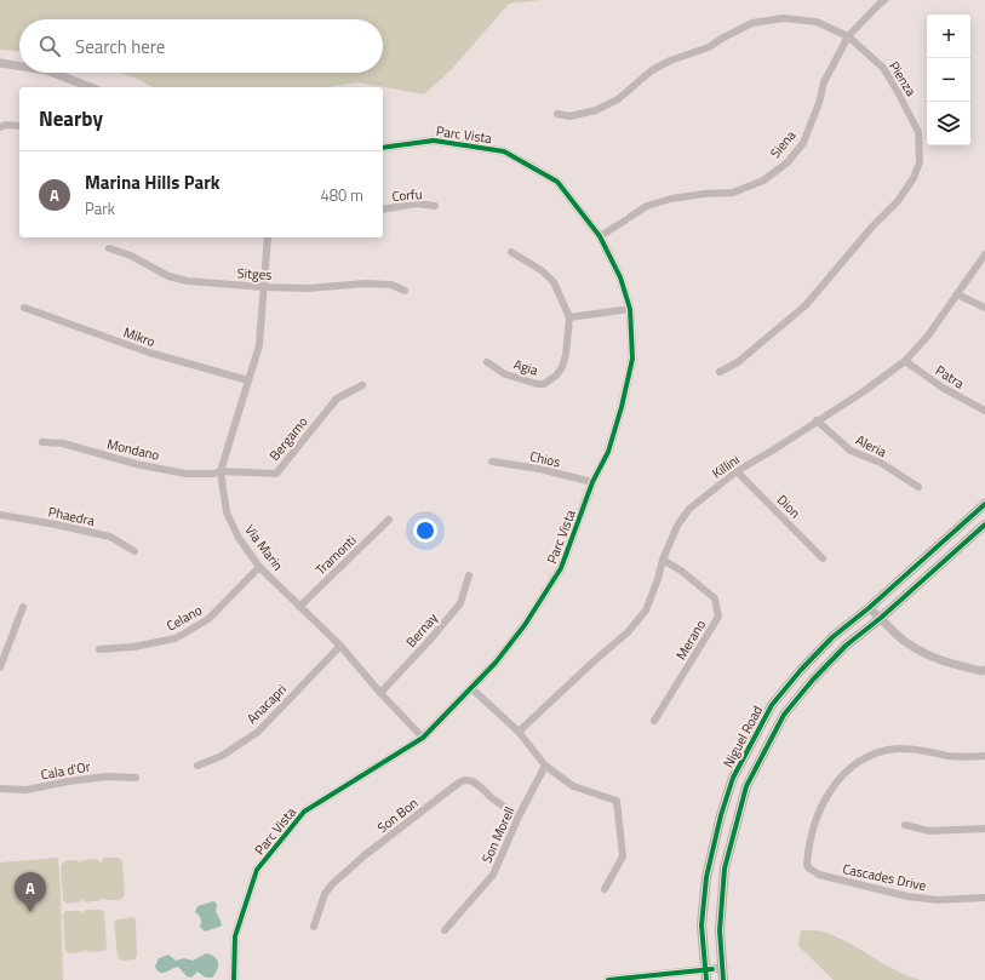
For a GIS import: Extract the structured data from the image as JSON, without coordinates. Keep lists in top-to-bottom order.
{
  "streets": {
    "main road": ["Niguel Road"],
    "street": [
      "Pienza",
      "Parc Vista",
      "Siena",
      "Corfu",
      "Sitges",
      "Mikro",
      "Agia",
      "Patra",
      "Bergamo",
      "Aleria",
      "Mondano",
      "Chios",
      "Killini",
      "Dion",
      "Phaedra",
      "Via Marin",
      "Tramonti",
      "Celano",
      "Bernay",
      "Merano",
      "Anacapri",
      "Cala d'Or",
      "Son Bon",
      "Son Morell",
      "Cascades Drive"
    ]
  },
  "crossings": [
    ["Pienza", "Siena"],
    ["Parc Vista", "Siena"],
    ["Parc Vista", "Chios"],
    ["Parc Vista", "Via Marin"],
    ["Sitges", "Via Marin"],
    ["Mikro", "Via Marin"],
    ["Patra", "Killini"],
    ["Bergamo", "Mondano"],
    ["Bergamo", "Via Marin"],
    ["Aleria", "Killini"],
    ["Mondano", "Via Marin"],
    ["Killini", "Dion"],
    ["Killini", "Merano"],
    ["Via Marin", "Tramonti"],
    ["Via Marin", "Celano"],
    ["Via Marin", "Bernay"],
    ["Via Marin", "Anacapri"],
    ["Son Bon", "Son Morell"]
  ],
  "page": {
    "map_buttons": ["+", "−"],
    "search": "Search here",
    "heading": "Nearby",
    "list": [
      {
        "mark": "A",
        "name": "Marina Hills Park",
        "note": "Park",
        "value": "480 m"
      }
    ],
    "pins": "A"
  }
}
